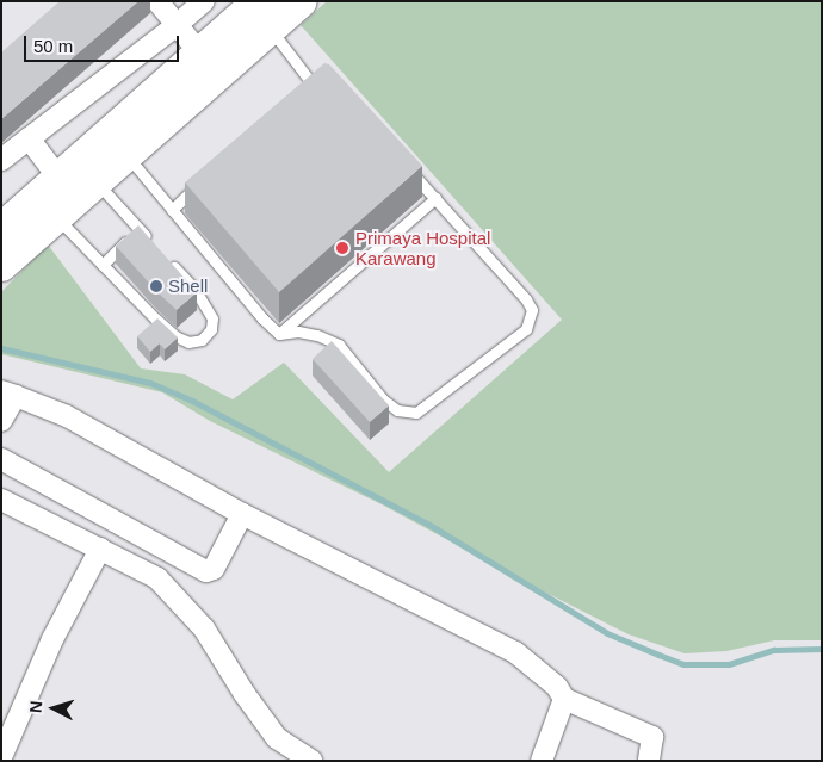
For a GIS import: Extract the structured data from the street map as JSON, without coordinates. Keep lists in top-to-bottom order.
{
  "places": ["Primaya Hospital Karawang", "Shell"],
  "scale_bar": "50 m",
  "north": "left"
}
